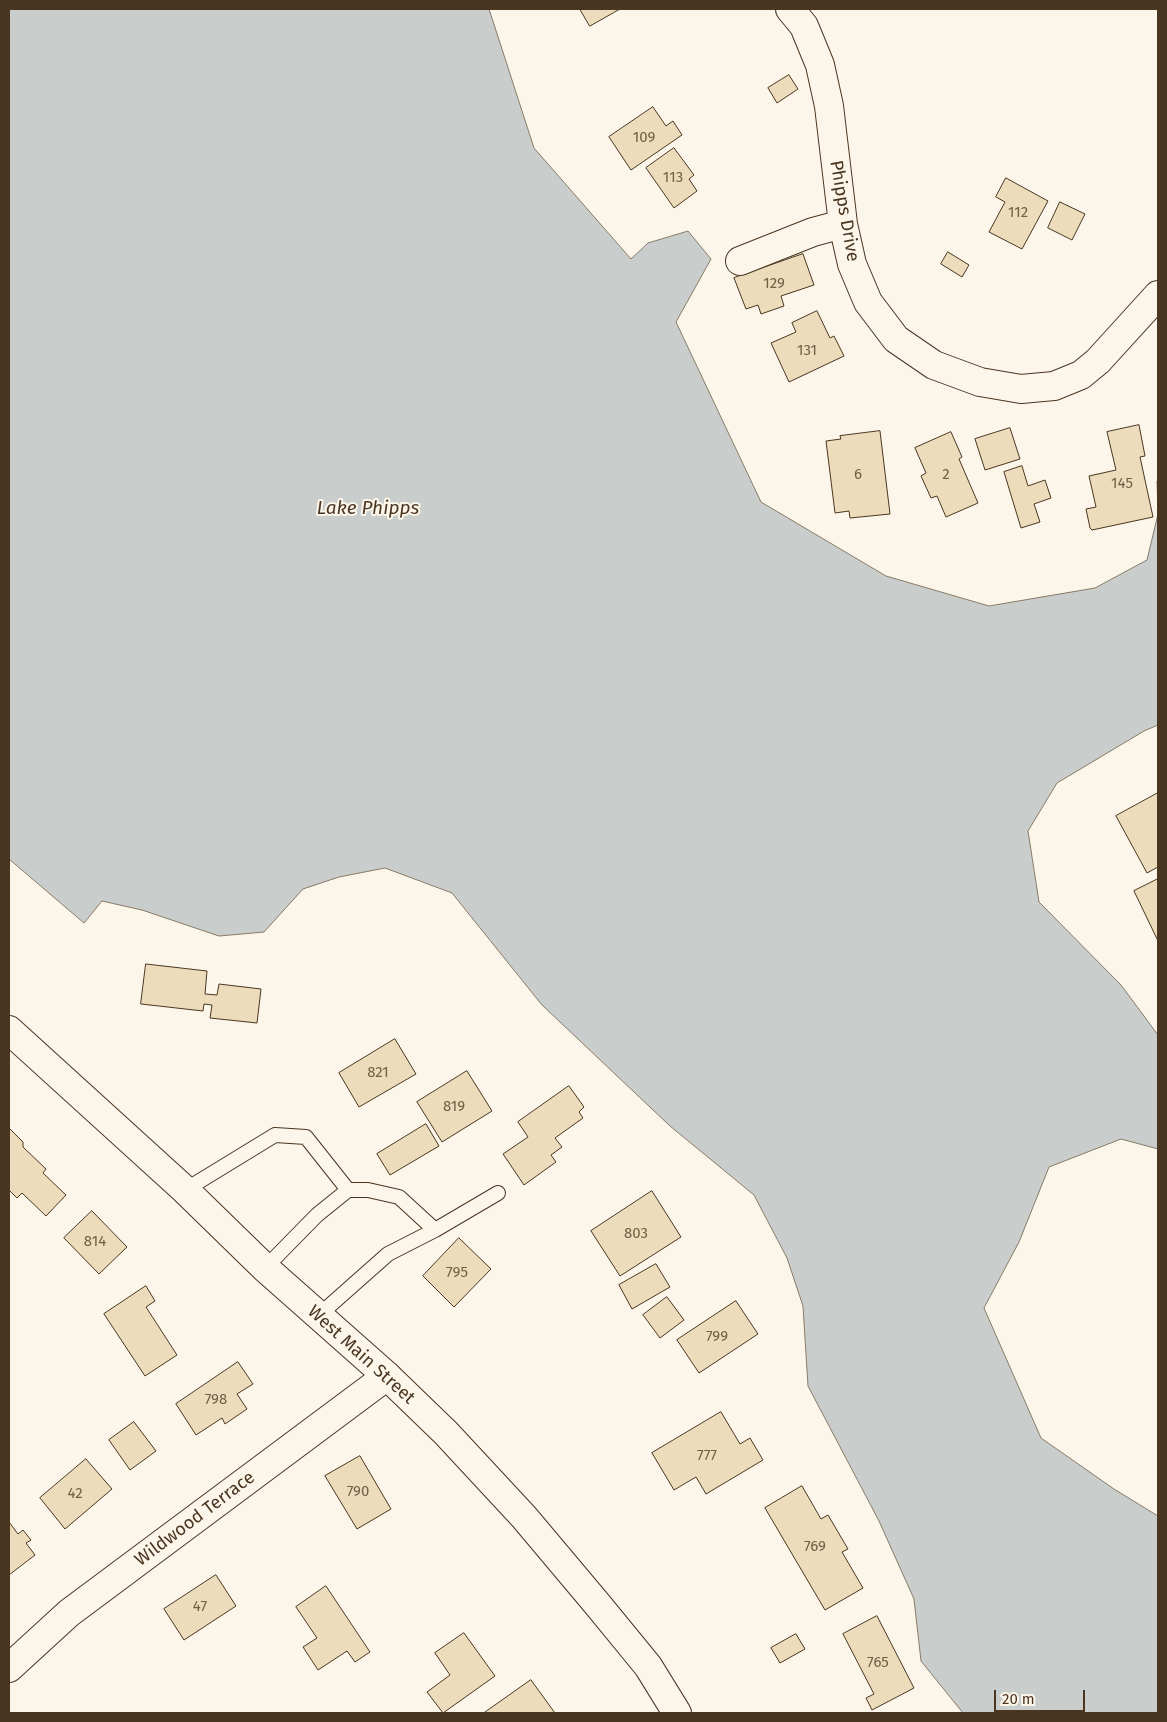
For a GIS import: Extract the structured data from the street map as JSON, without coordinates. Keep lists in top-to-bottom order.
{
  "streets": {
    "street": ["Phipps Drive", "West Main Street", "Wildwood Terrace"]
  },
  "crossings": [
    ["West Main Street", "Wildwood Terrace"]
  ],
  "water": ["Lake Phipps"],
  "house_numbers": [
    "109",
    "113",
    "112",
    "129",
    "131",
    "6",
    "2",
    "145",
    "821",
    "819",
    "803",
    "814",
    "795",
    "799",
    "798",
    "777",
    "790",
    "42",
    "769",
    "47",
    "765"
  ],
  "scale_bar": "20 m"
}
